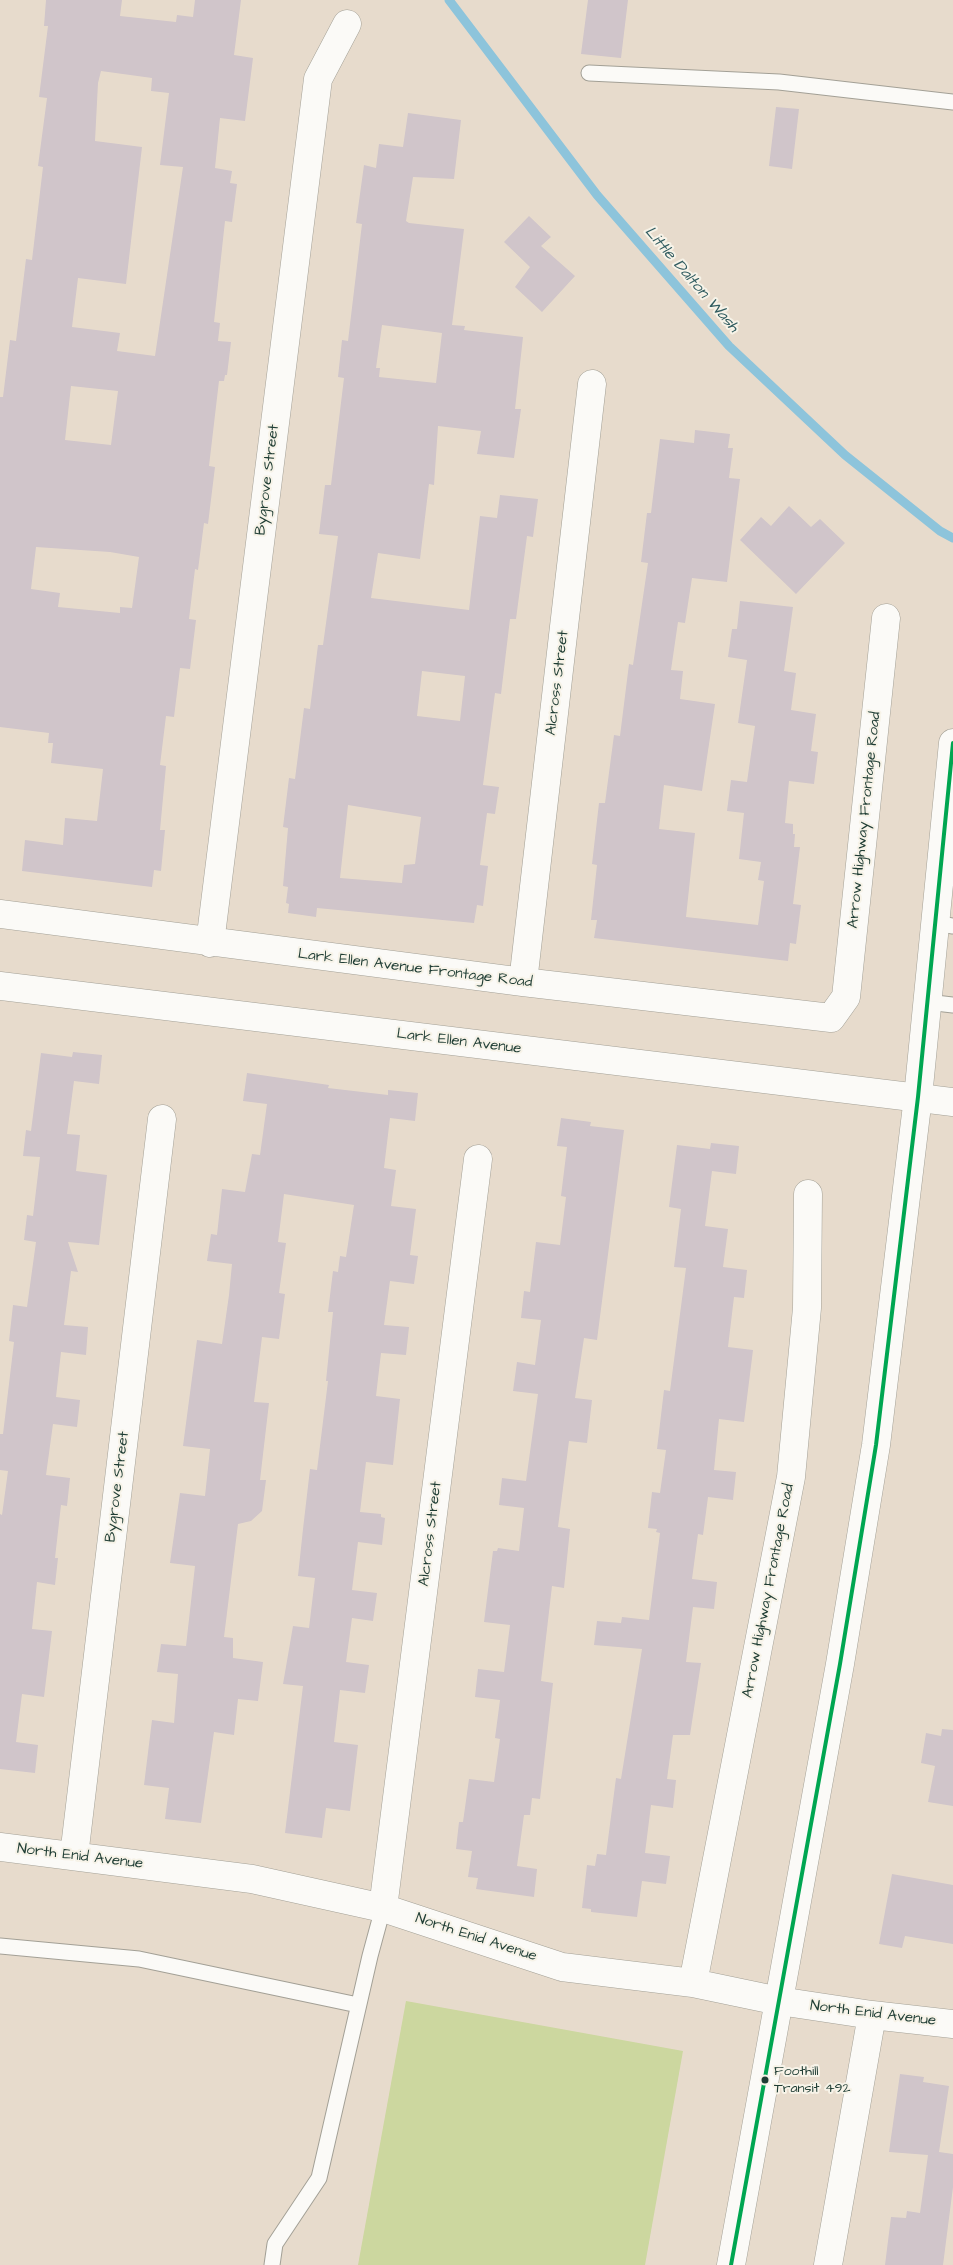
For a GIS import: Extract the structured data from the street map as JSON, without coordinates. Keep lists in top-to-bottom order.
{
  "streets": {
    "street": [
      "Bygrove Street",
      "Alcross Street",
      "Arrow Highway Frontage Road",
      "Lark Ellen Avenue Frontage Road",
      "Lark Ellen Avenue",
      "North Enid Avenue"
    ]
  },
  "crossings": [
    ["Bygrove Street", "Lark Ellen Avenue Frontage Road"],
    ["Bygrove Street", "North Enid Avenue"],
    ["Alcross Street", "Lark Ellen Avenue Frontage Road"],
    ["Alcross Street", "North Enid Avenue"],
    ["Arrow Highway Frontage Road", "Lark Ellen Avenue Frontage Road"],
    ["Arrow Highway Frontage Road", "North Enid Avenue"]
  ],
  "water": ["Little Dalton Wash"],
  "places": ["Foothill Transit 492"]
}
